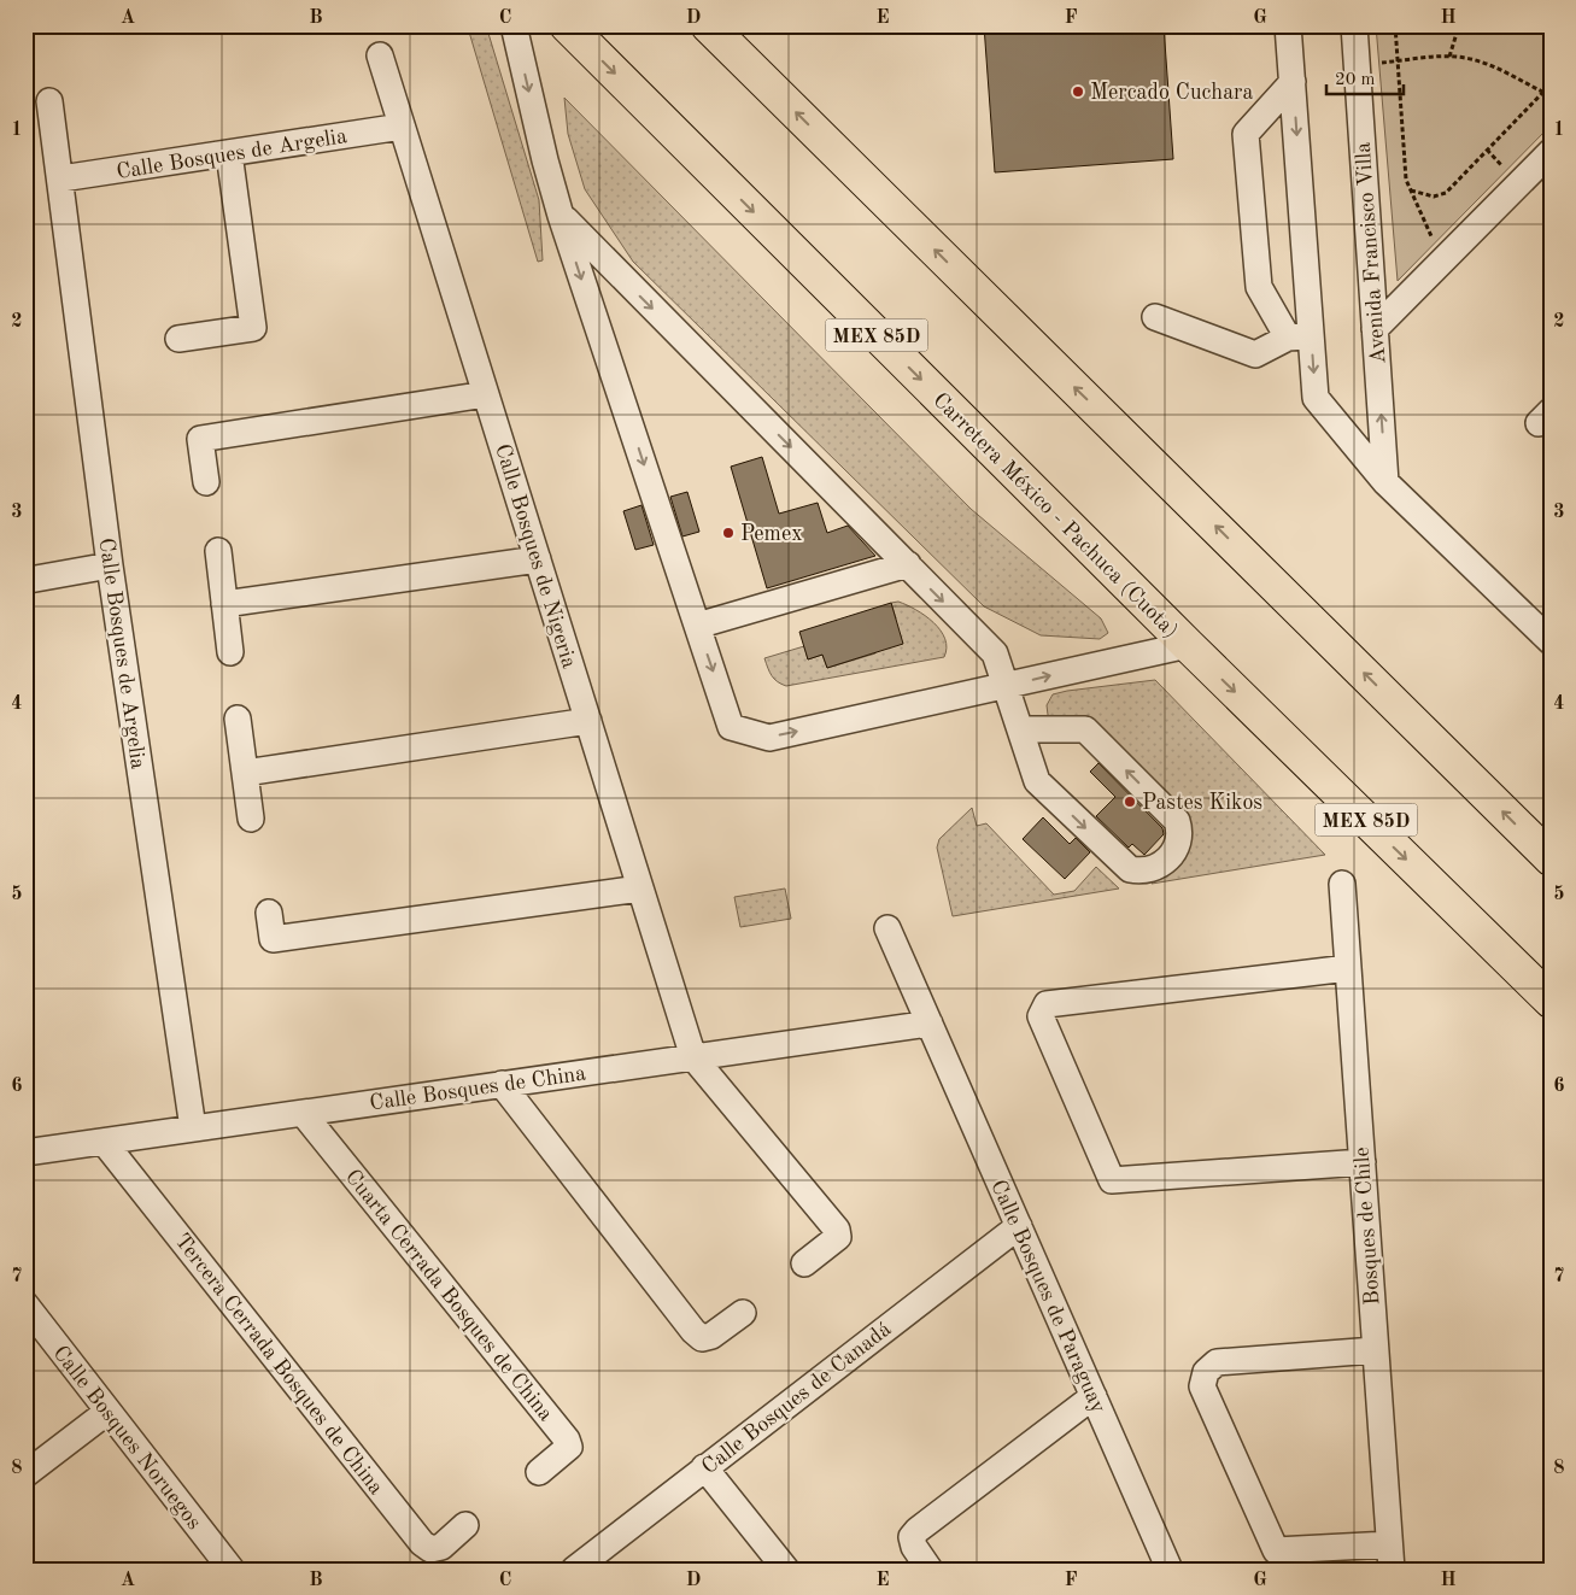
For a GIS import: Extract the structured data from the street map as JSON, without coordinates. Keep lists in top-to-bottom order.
{
  "streets": {
    "highway": ["MEX 85D", "Carretera México - Pachuca (Cuota)"],
    "street": [
      "Calle Bosques de Argelia",
      "Avenida Francisco Villa",
      "Calle Bosques de Nigeria",
      "Calle Bosques de China",
      "Bosques de Chile",
      "Cuarta Cerrada Bosques de China",
      "Calle Bosques de Paraguay",
      "Tercera Cerrada Bosques de China",
      "Calle Bosques de Canadá",
      "Calle Bosques Noruegos"
    ]
  },
  "crossings": [
    ["Calle Bosques de Argelia", "Calle Bosques de Nigeria"],
    ["Calle Bosques de Argelia", "Calle Bosques de China"],
    ["Calle Bosques de Nigeria", "Calle Bosques de China"],
    ["Calle Bosques de China", "Cuarta Cerrada Bosques de China"],
    ["Calle Bosques de China", "Calle Bosques de Paraguay"],
    ["Calle Bosques de China", "Tercera Cerrada Bosques de China"],
    ["Calle Bosques de Paraguay", "Calle Bosques de Canadá"]
  ],
  "places": ["Mercado Cuchara", "Pemex", "Pastes Kikos"],
  "scale_bar": "20 m",
  "grid": {
    "columns": [
      "A",
      "B",
      "C",
      "D",
      "E",
      "F",
      "G",
      "H"
    ],
    "rows": [
      "1",
      "2",
      "3",
      "4",
      "5",
      "6",
      "7",
      "8"
    ]
  }
}
